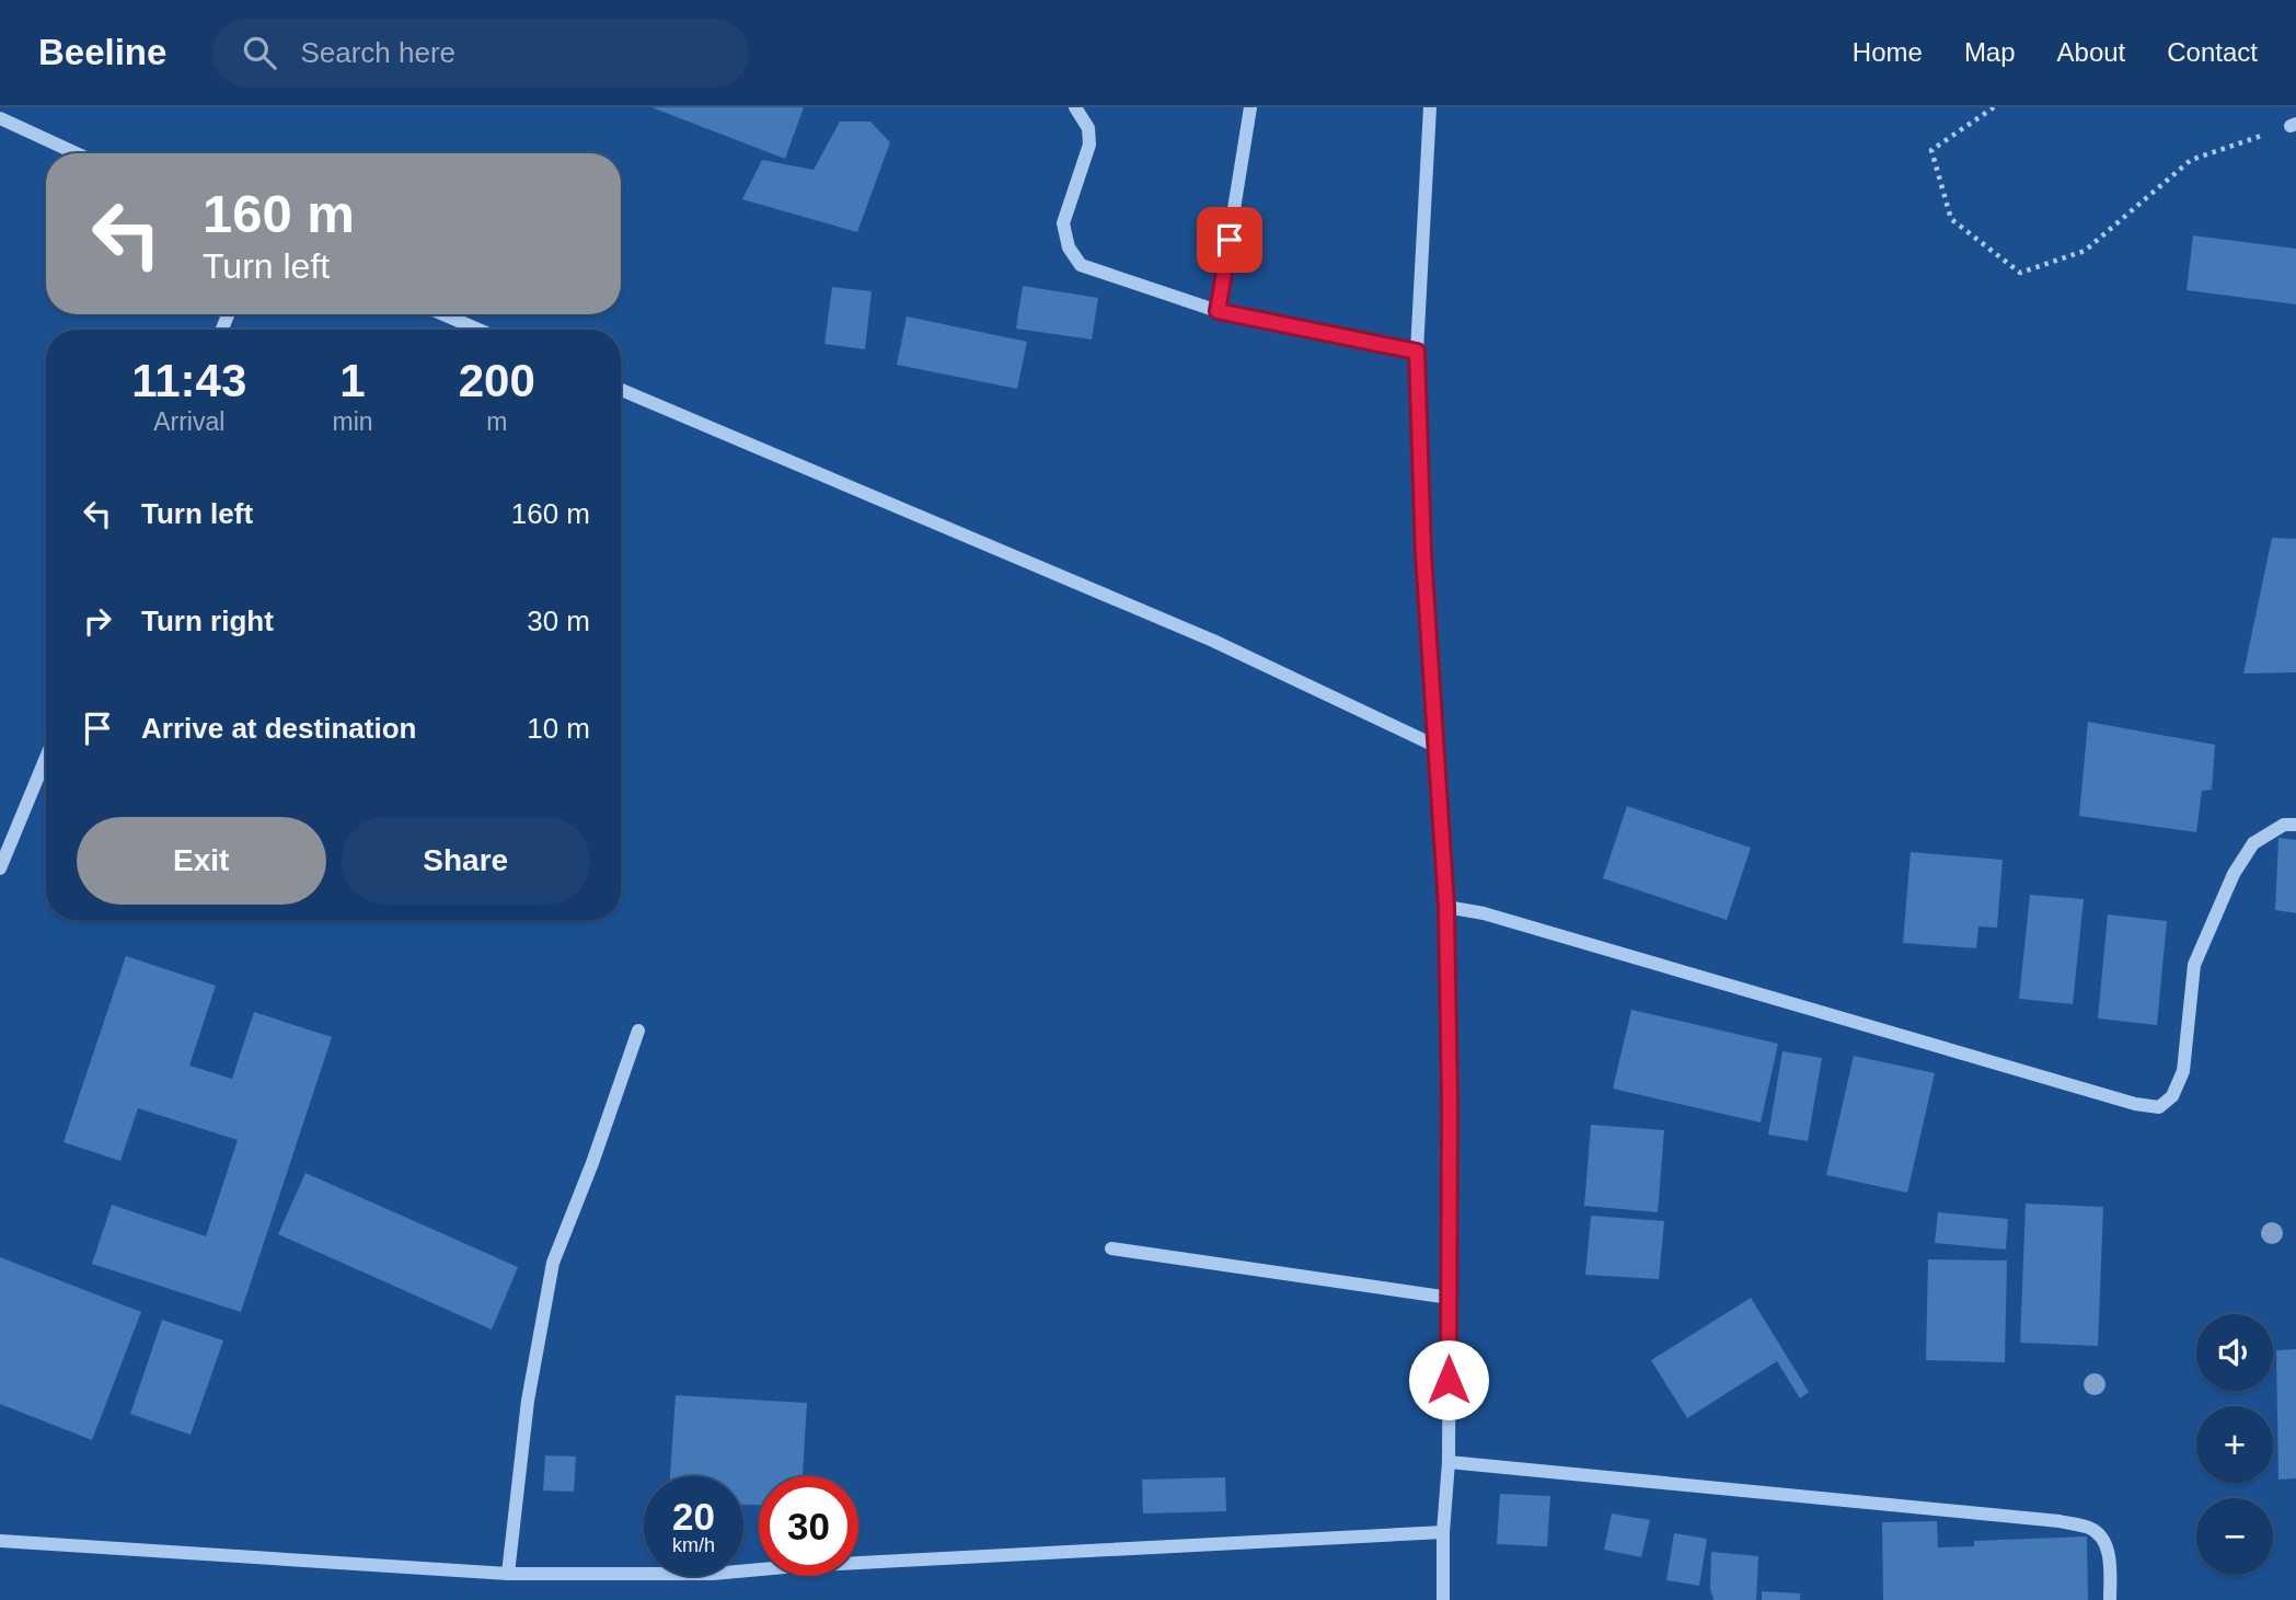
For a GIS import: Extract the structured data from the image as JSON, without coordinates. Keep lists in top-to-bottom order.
{
  "page": {
    "header": "Beeline",
    "search": "Search here",
    "nav": [
      "Home",
      "Map",
      "About",
      "Contact"
    ],
    "turn": ["160 m", "Turn left"],
    "eta": [
      "11:43",
      "Arrival",
      "1",
      "min",
      "200",
      "m"
    ],
    "list": [
      {
        "name": "Turn left",
        "value": "160 m"
      },
      {
        "name": "Turn right",
        "value": "30 m"
      },
      {
        "name": "Arrive at destination",
        "value": "10 m"
      }
    ],
    "buttons": ["Exit", "Share"],
    "map_buttons": ["+", "−"],
    "speed": "20 km/h",
    "limit": "30"
  }
}
